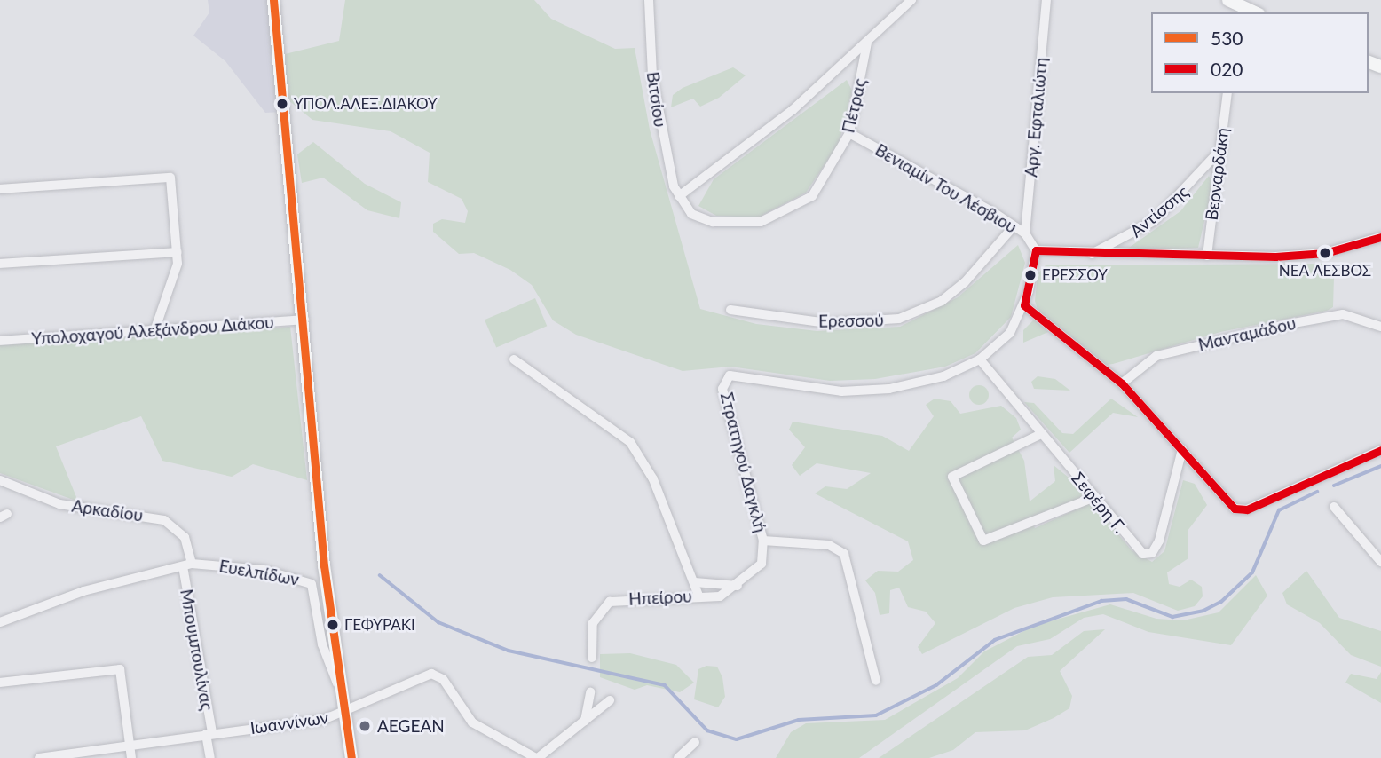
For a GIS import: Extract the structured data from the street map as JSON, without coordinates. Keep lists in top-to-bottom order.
{
  "streets": {
    "street": [
      "Βιτσίου",
      "Πέτρας",
      "Αργ. Εφταλιώτη",
      "Βερναρδάκη",
      "Βενιαμίν Του Λέσβιου",
      "Αντίσσης",
      "Ερεσσού",
      "Υπολοχαγού Αλεξάνδρου Διάκου",
      "Μανταμάδου",
      "Στρατηγού Δαγκλή",
      "Σεφέρη Γ.",
      "Αρκαδίου",
      "Ευελπίδων",
      "Ηπείρου",
      "Μπουμπουλίνας",
      "Ιωαννίνων"
    ]
  },
  "crossings": [
    ["Βιτσίου", "Πέτρας"],
    ["Πέτρας", "Βενιαμίν Του Λέσβιου"],
    ["Αργ. Εφταλιώτη", "Βενιαμίν Του Λέσβιου"],
    ["Βερναρδάκη", "Αντίσσης"],
    ["Βενιαμίν Του Λέσβιου", "Ερεσσού"],
    ["Βενιαμίν Του Λέσβιου", "Στρατηγού Δαγκλή"],
    ["Στρατηγού Δαγκλή", "Σεφέρη Γ."],
    ["Στρατηγού Δαγκλή", "Ηπείρου"],
    ["Αρκαδίου", "Ευελπίδων"],
    ["Αρκαδίου", "Μπουμπουλίνας"],
    ["Ευελπίδων", "Μπουμπουλίνας"],
    ["Μπουμπουλίνας", "Ιωαννίνων"]
  ],
  "places": [
    "ΥΠΟΛ.ΑΛΕΞ.ΔΙΑΚΟΥ",
    "ΝΕΑ ΛΕΣΒΟΣ",
    "ΕΡΕΣΣΟΥ",
    "ΓΕΦΥΡΑΚΙ",
    "AEGEAN"
  ],
  "lines": ["transit line 530", "transit line 020"],
  "legend": ["530", "020"]
}
